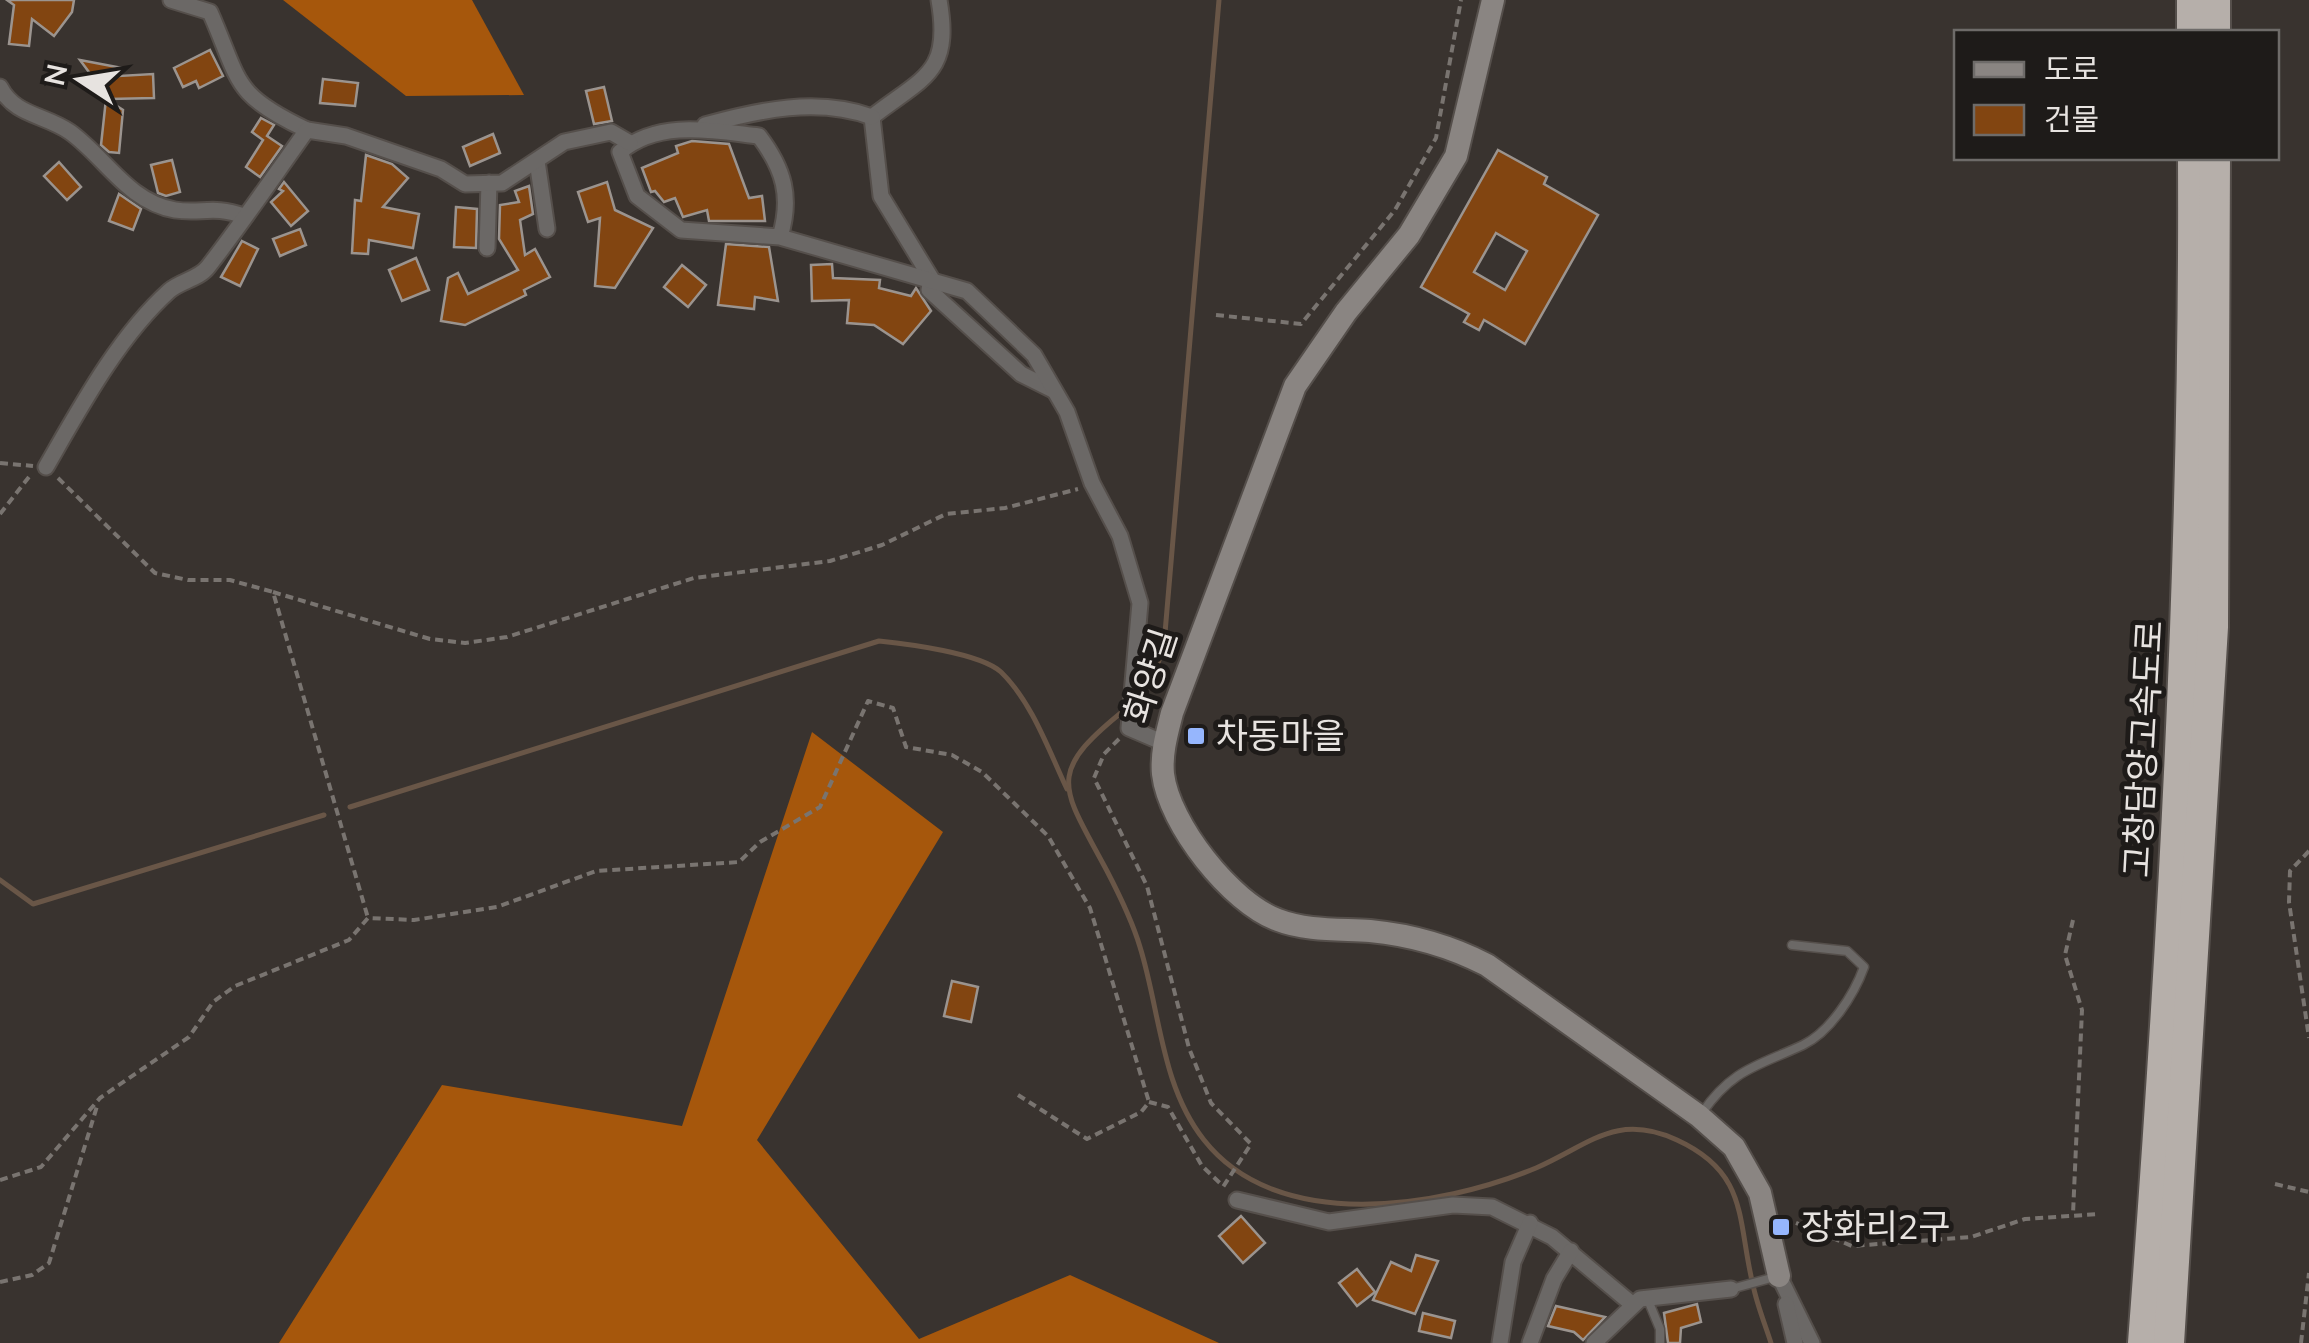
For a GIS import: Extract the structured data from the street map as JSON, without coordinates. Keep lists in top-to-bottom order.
{
  "streets": {
    "highway": ["고창담양고속도로"],
    "street": ["화양길"]
  },
  "places": {
    "transit": ["차동마을", "장화리2구"]
  },
  "legend": ["도로", "건물"],
  "north": "left"
}
